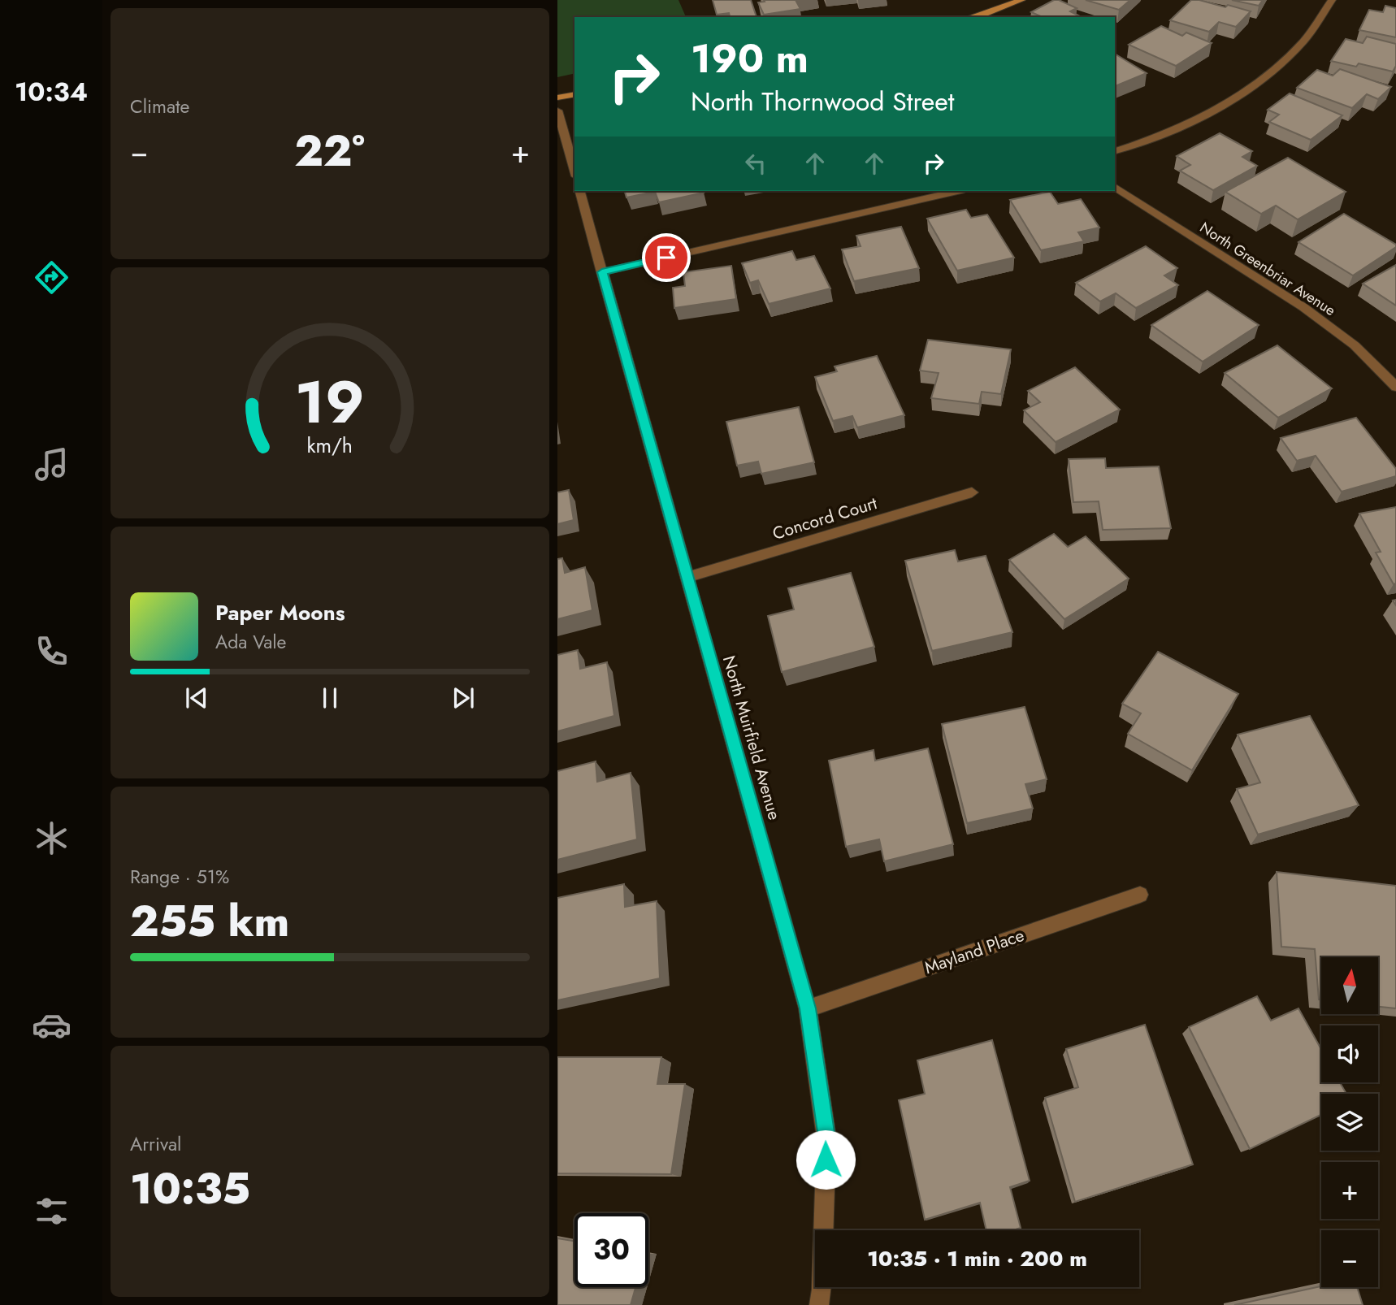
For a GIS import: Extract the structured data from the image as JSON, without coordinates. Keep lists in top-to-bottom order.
{
  "streets": {
    "street": [
      "North Greenbriar Avenue",
      "Concord Court",
      "North Muirfield Avenue",
      "Mayland Place"
    ]
  },
  "crossings": [
    ["Concord Court", "North Muirfield Avenue"],
    ["North Muirfield Avenue", "Mayland Place"]
  ],
  "north": "top",
  "page": {
    "tabs": "10:34",
    "tile": [
      "Climate",
      ["Range · 51%", "255 km"],
      ["Arrival", "10:35"]
    ],
    "turn": ["190 m", "North Thornwood Street"],
    "heat": ["−", "22°", "+"],
    "song": ["Paper Moons", "Ada Vale"],
    "map_buttons": ["+", "−"],
    "limit": "30",
    "trip": "10:35 · 1 min · 200 m",
    "gauge": ["19", "km/h"]
  }
}
